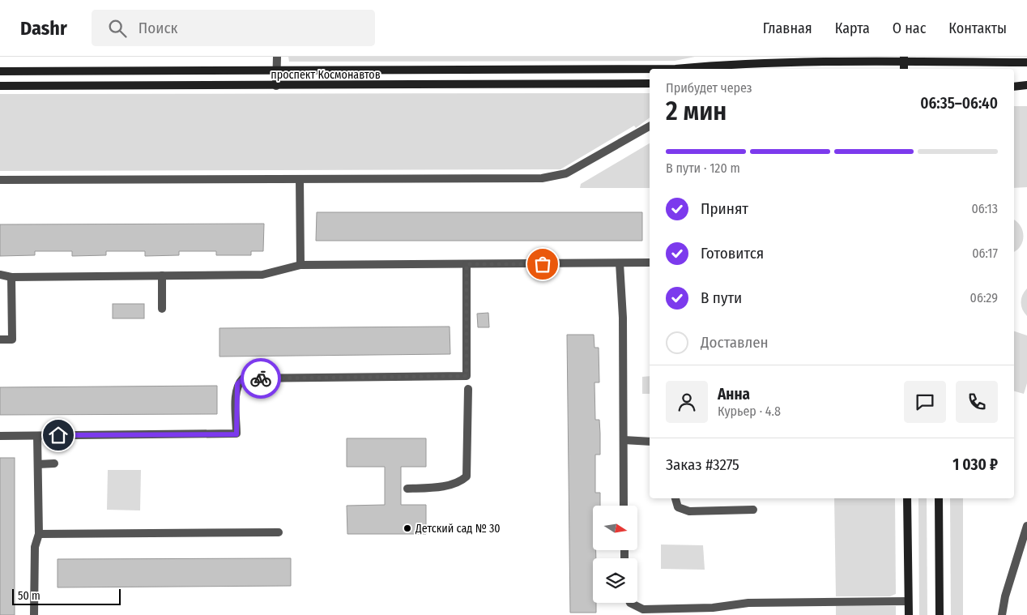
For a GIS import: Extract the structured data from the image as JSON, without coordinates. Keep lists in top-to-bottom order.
{
  "streets": {
    "street": ["проспект Космонавтов"]
  },
  "places": ["Детский сад № 30"],
  "scale_bar": "50 m",
  "north": "right",
  "page": {
    "header": "Dashr",
    "search": "Поиск",
    "nav": [
      "Главная",
      "Карта",
      "О нас",
      "Контакты"
    ],
    "heading": ["2 мин", "Прибудет через", "06:35–06:40"],
    "panel": [
      "Анна",
      "Курьер · 4.8",
      "Заказ #3275",
      "1 030 ₽"
    ],
    "bar": "В пути · 120 m",
    "list": [
      ["Принят", "06:13"],
      ["Готовится", "06:17"],
      ["В пути", "06:29"],
      "Доставлен"
    ],
    "scale": "50 m"
  }
}
